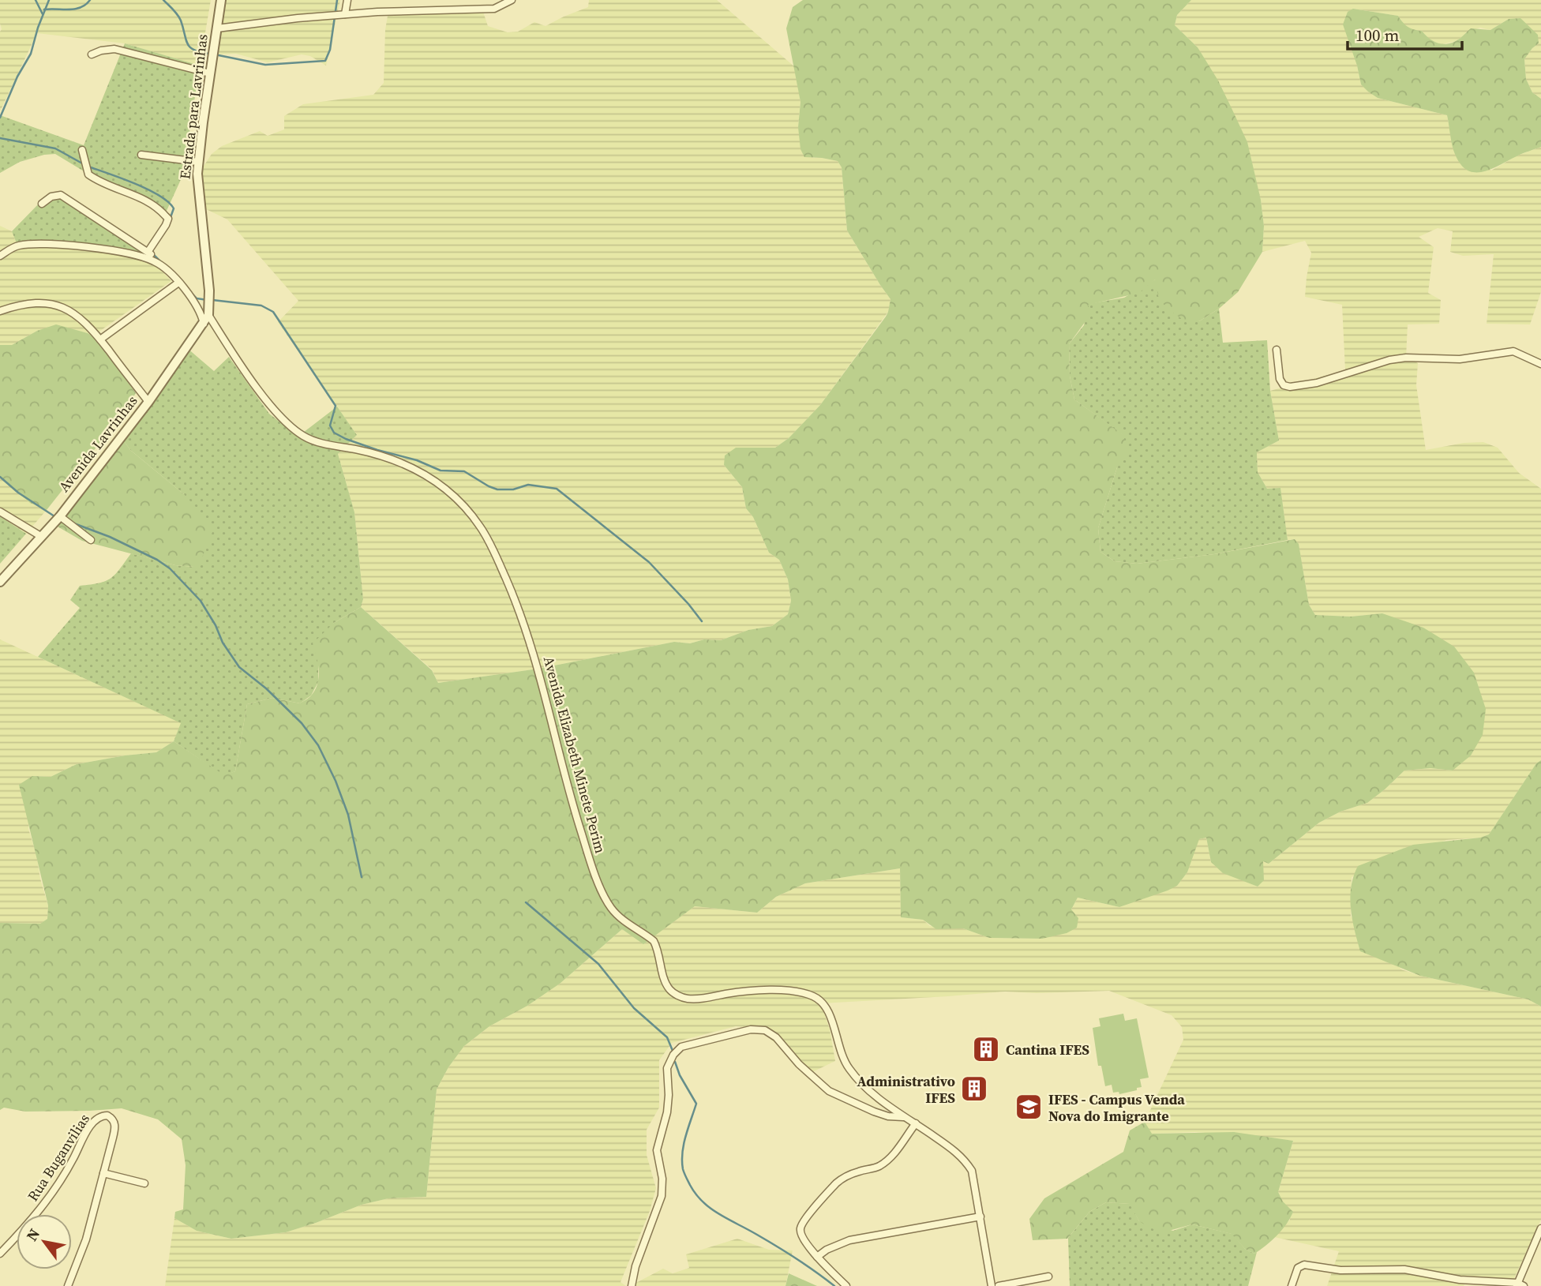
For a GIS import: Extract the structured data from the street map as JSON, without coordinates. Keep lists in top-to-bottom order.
{
  "streets": {
    "street": [
      "Estrada para Lavrinhas",
      "Avenida Lavrinhas",
      "Avenida Elizabeth Minete Perim",
      "Rua Buganvilias"
    ]
  },
  "crossings": [
    ["Estrada para Lavrinhas", "Avenida Lavrinhas"],
    ["Estrada para Lavrinhas", "Avenida Elizabeth Minete Perim"],
    ["Avenida Lavrinhas", "Avenida Elizabeth Minete Perim"]
  ],
  "places": {
    "building": ["Cantina IFES", "Administrativo IFES"],
    "school or university": ["IFES - Campus Venda Nova do Imigrante"]
  },
  "scale_bar": "100 m",
  "north": "top left"
}
